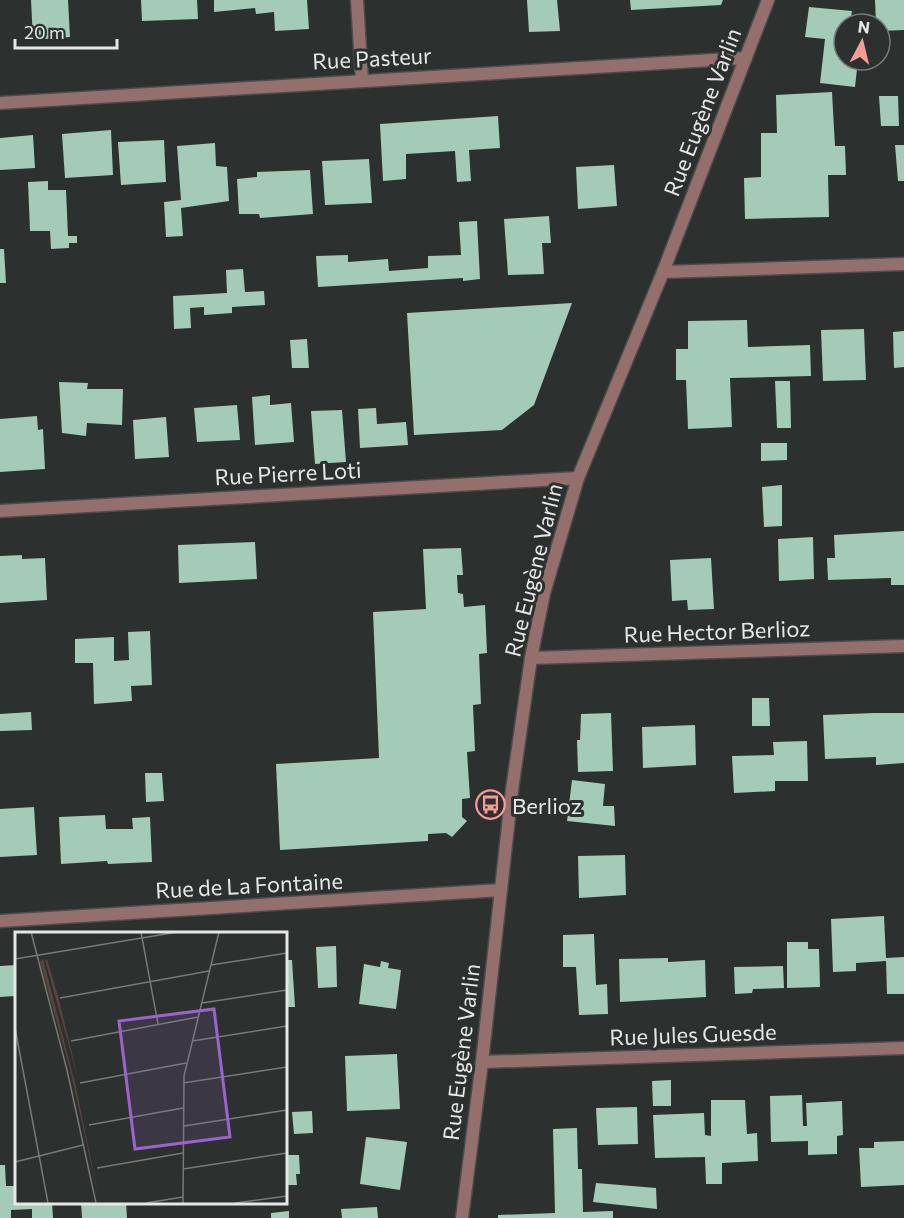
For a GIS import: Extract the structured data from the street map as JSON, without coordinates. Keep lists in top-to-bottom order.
{
  "streets": {
    "street": [
      "Rue Pasteur",
      "Rue Eugène Varlin",
      "Rue Pierre Loti",
      "Rue Hector Berlioz",
      "Rue de La Fontaine",
      "Rue Jules Guesde"
    ]
  },
  "crossings": [
    ["Rue Pasteur", "Rue Eugène Varlin"],
    ["Rue Eugène Varlin", "Rue Pierre Loti"],
    ["Rue Eugène Varlin", "Rue Hector Berlioz"],
    ["Rue Eugène Varlin", "Rue de La Fontaine"],
    ["Rue Eugène Varlin", "Rue Jules Guesde"]
  ],
  "places": {
    "bus stop": ["Berlioz"]
  },
  "scale_bar": "20 m",
  "north": "top"
}
